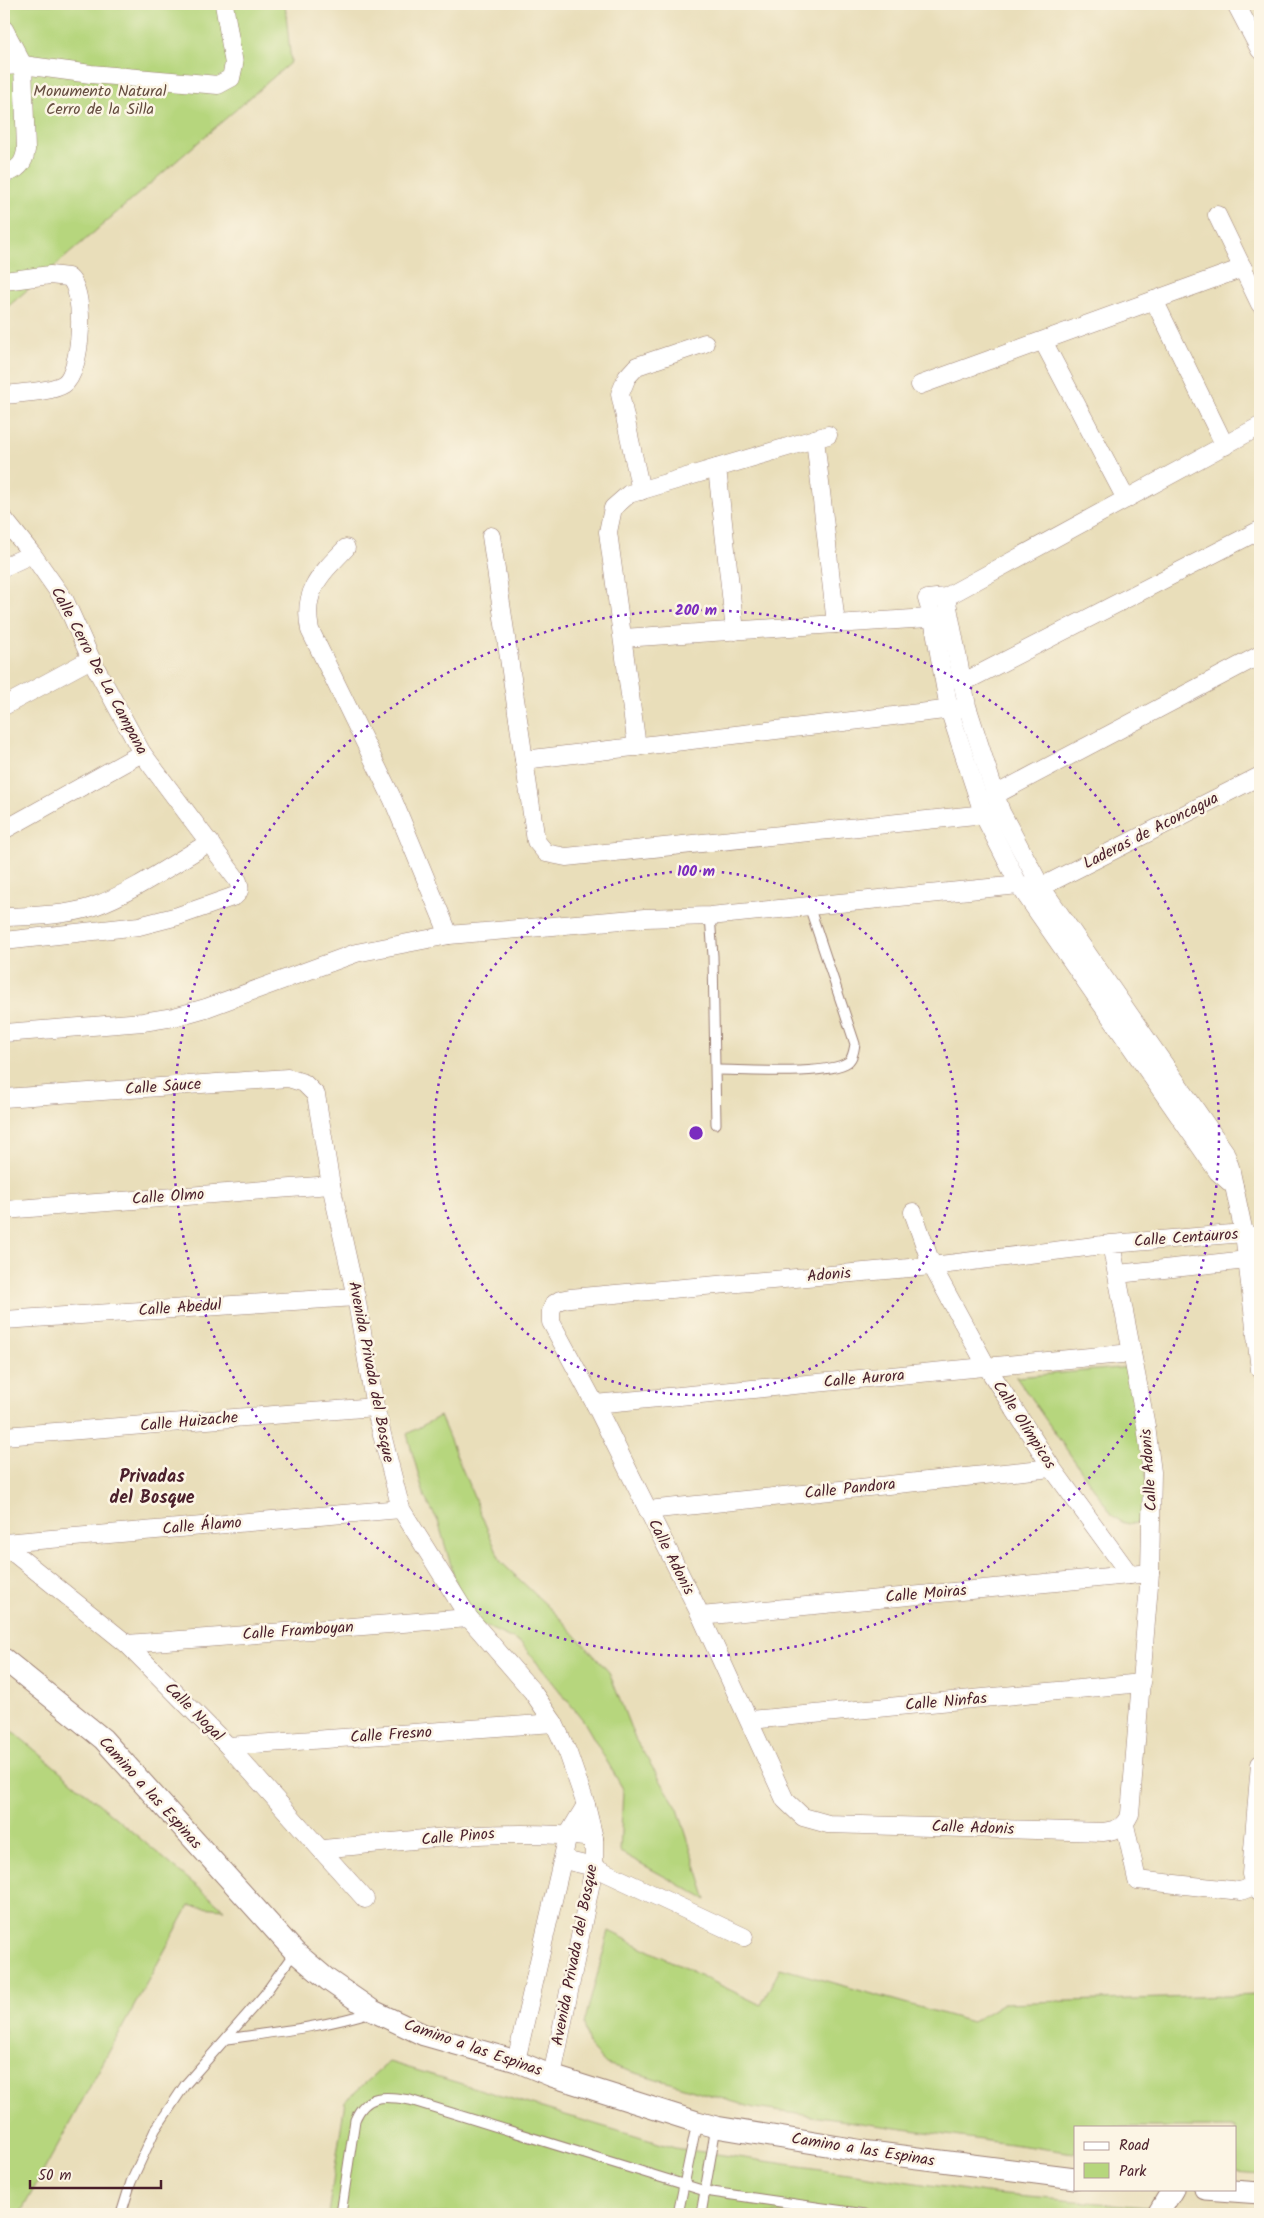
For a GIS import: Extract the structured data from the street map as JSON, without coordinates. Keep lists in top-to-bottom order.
{
  "streets": {
    "street": [
      "Calle Cerro De La Campana",
      "Laderas de Aconcagua",
      "Calle Sauce",
      "Calle Olmo",
      "Calle Centauros",
      "Adonis",
      "Calle Abedul",
      "Avenida Privada del Bosque",
      "Calle Aurora",
      "Calle Huizache",
      "Calle Olímpicos",
      "Calle Adonis",
      "Calle Pandora",
      "Calle Álamo",
      "Calle Moiras",
      "Calle Framboyan",
      "Calle Ninfas",
      "Calle Nogal",
      "Calle Fresno",
      "Camino a las Espinas",
      "Calle Pinos"
    ]
  },
  "crossings": [
    ["Calle Sauce", "Avenida Privada del Bosque"],
    ["Calle Olmo", "Avenida Privada del Bosque"],
    ["Calle Centauros", "Adonis"],
    ["Calle Centauros", "Calle Adonis"],
    ["Adonis", "Calle Olímpicos"],
    ["Adonis", "Calle Adonis"],
    ["Calle Abedul", "Avenida Privada del Bosque"],
    ["Avenida Privada del Bosque", "Calle Huizache"],
    ["Avenida Privada del Bosque", "Calle Álamo"],
    ["Avenida Privada del Bosque", "Calle Framboyan"],
    ["Avenida Privada del Bosque", "Calle Fresno"],
    ["Avenida Privada del Bosque", "Camino a las Espinas"],
    ["Avenida Privada del Bosque", "Calle Pinos"],
    ["Calle Aurora", "Calle Olímpicos"],
    ["Calle Aurora", "Calle Adonis"],
    ["Calle Olímpicos", "Calle Pandora"],
    ["Calle Olímpicos", "Calle Moiras"],
    ["Calle Adonis", "Calle Pandora"],
    ["Calle Adonis", "Calle Moiras"],
    ["Calle Adonis", "Calle Ninfas"],
    ["Calle Álamo", "Calle Nogal"],
    ["Calle Framboyan", "Calle Nogal"],
    ["Calle Nogal", "Calle Fresno"],
    ["Calle Nogal", "Calle Pinos"]
  ],
  "districts": ["Privadas del Bosque"],
  "parks": ["Monumento Natural Cerro de la Silla"],
  "legend": ["Road", "Park"],
  "scale_bar": "50 m",
  "rings": ["200 m", "100 m"]
}
